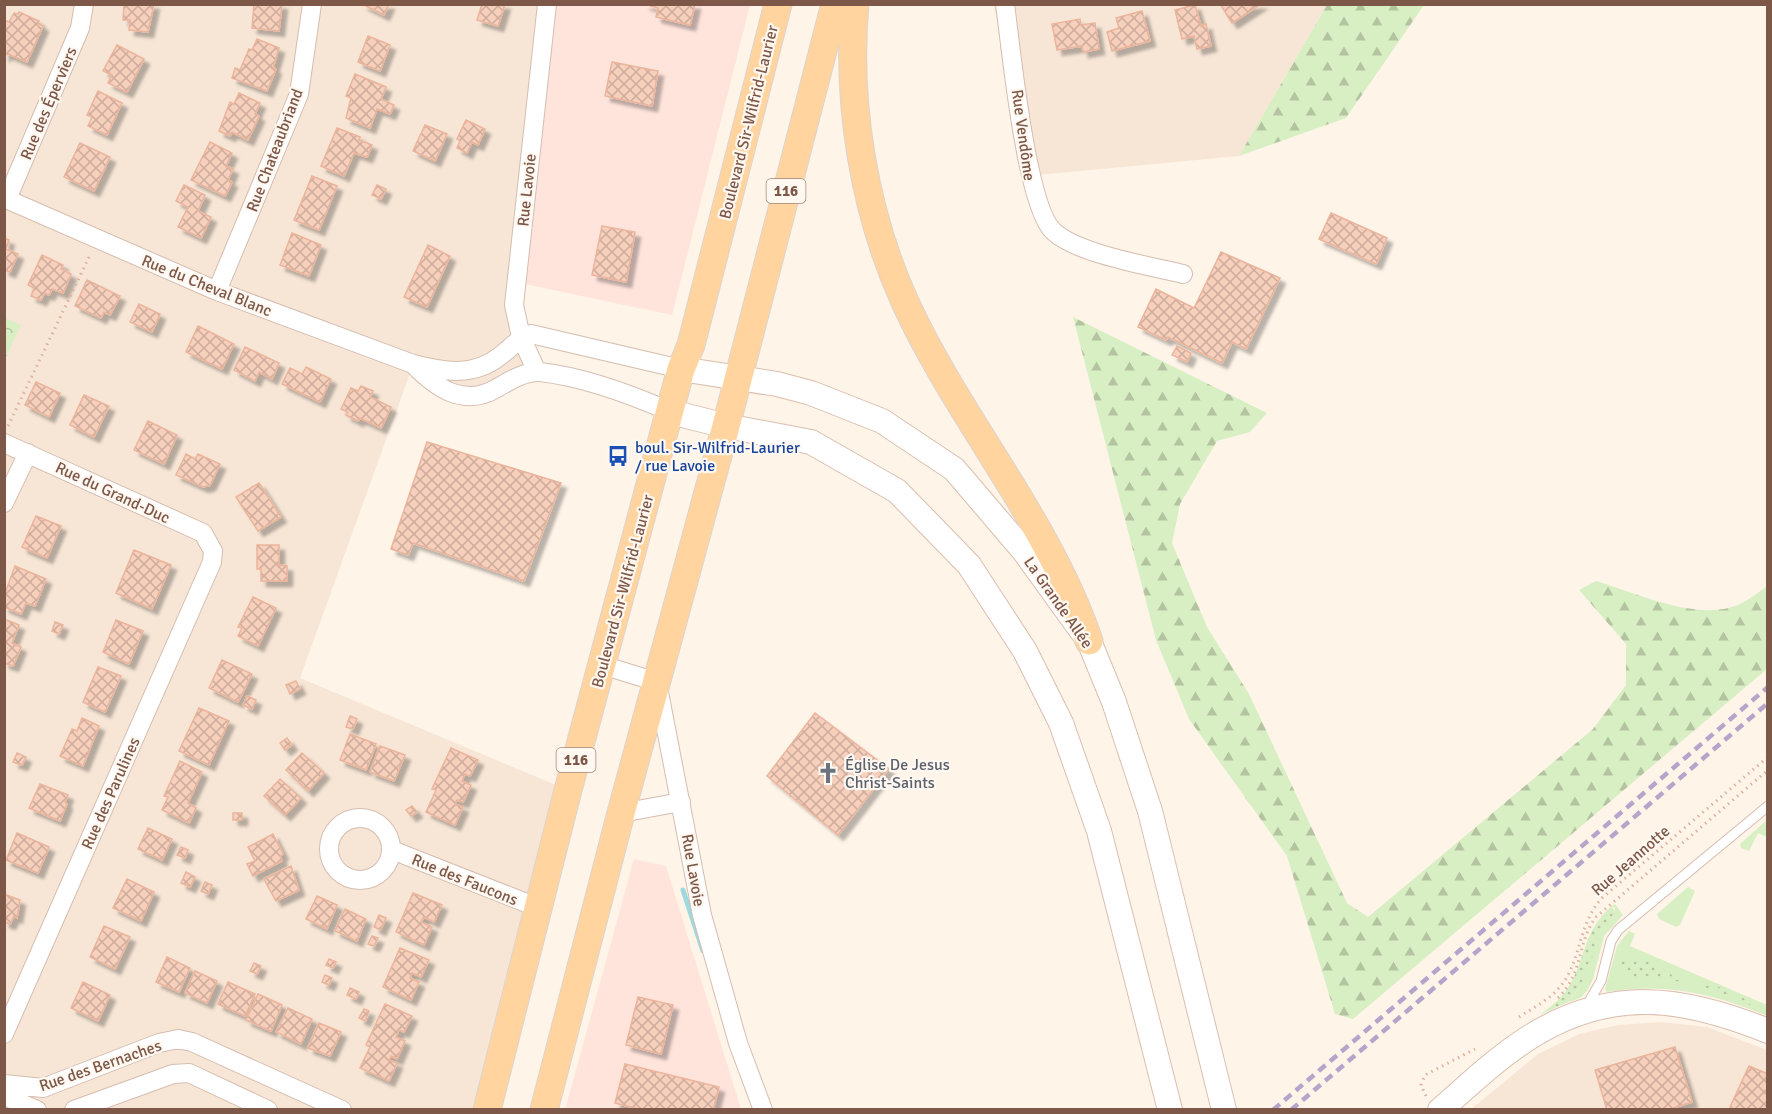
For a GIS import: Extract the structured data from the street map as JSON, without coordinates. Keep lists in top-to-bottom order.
{
  "streets": {
    "main road": ["Boulevard Sir-Wilfrid-Laurier", "116"],
    "street": [
      "Rue des Éperviers",
      "Rue Vendôme",
      "Rue Chateaubriand",
      "Rue Lavoie",
      "Rue du Cheval Blanc",
      "Rue du Grand-Duc",
      "La Grande Allée",
      "Rue des Parulines",
      "Rue des Faucons",
      "Rue des Bernaches"
    ],
    "path": ["Rue Jeannotte"]
  },
  "crossings": [
    ["Rue des Éperviers", "Rue du Cheval Blanc"],
    ["Boulevard Sir-Wilfrid-Laurier", "La Grande Allée"],
    ["Boulevard Sir-Wilfrid-Laurier", "Rue des Faucons"],
    ["Rue Chateaubriand", "Rue du Cheval Blanc"],
    ["Rue Lavoie", "116"],
    ["Rue Lavoie", "Rue du Cheval Blanc"],
    ["116", "La Grande Allée"],
    ["Rue du Grand-Duc", "Rue des Parulines"]
  ],
  "places": {
    "bus stop": ["boul. Sir-Wilfrid-Laurier / rue Lavoie"],
    "church": ["Église De Jesus Christ-Saints"]
  }
}
